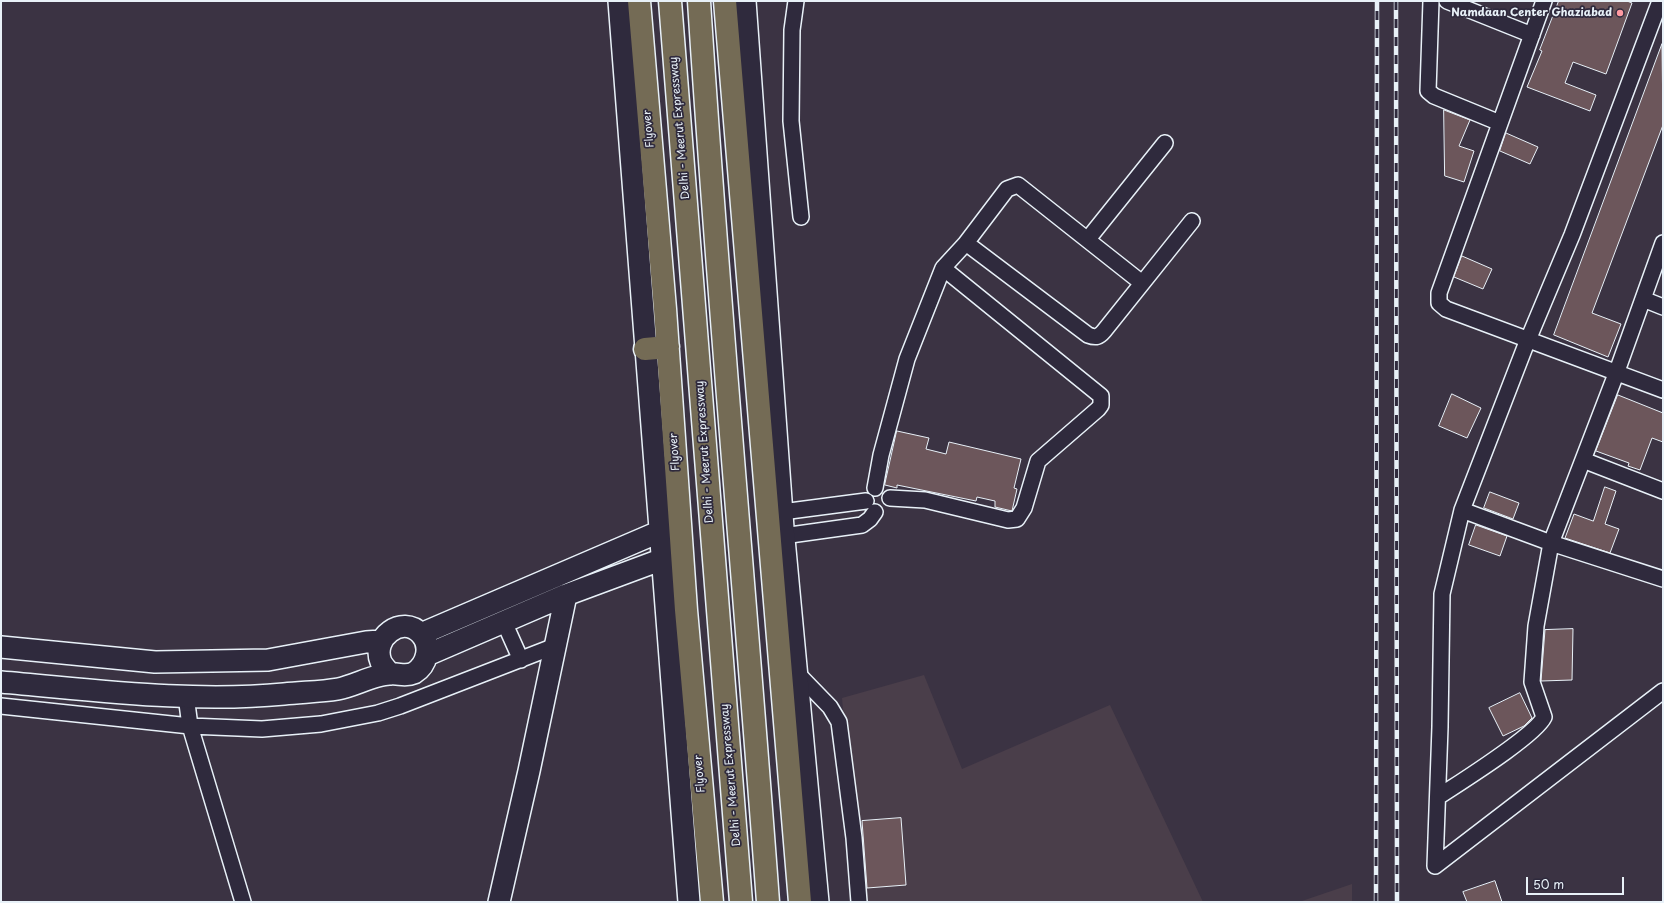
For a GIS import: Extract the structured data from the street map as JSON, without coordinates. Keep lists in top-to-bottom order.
{
  "streets": {
    "highway": ["Delhi - Meerut Expressway", "Flyover"]
  },
  "places": ["Namdaan Center Ghaziabad"],
  "scale_bar": "50 m"
}
